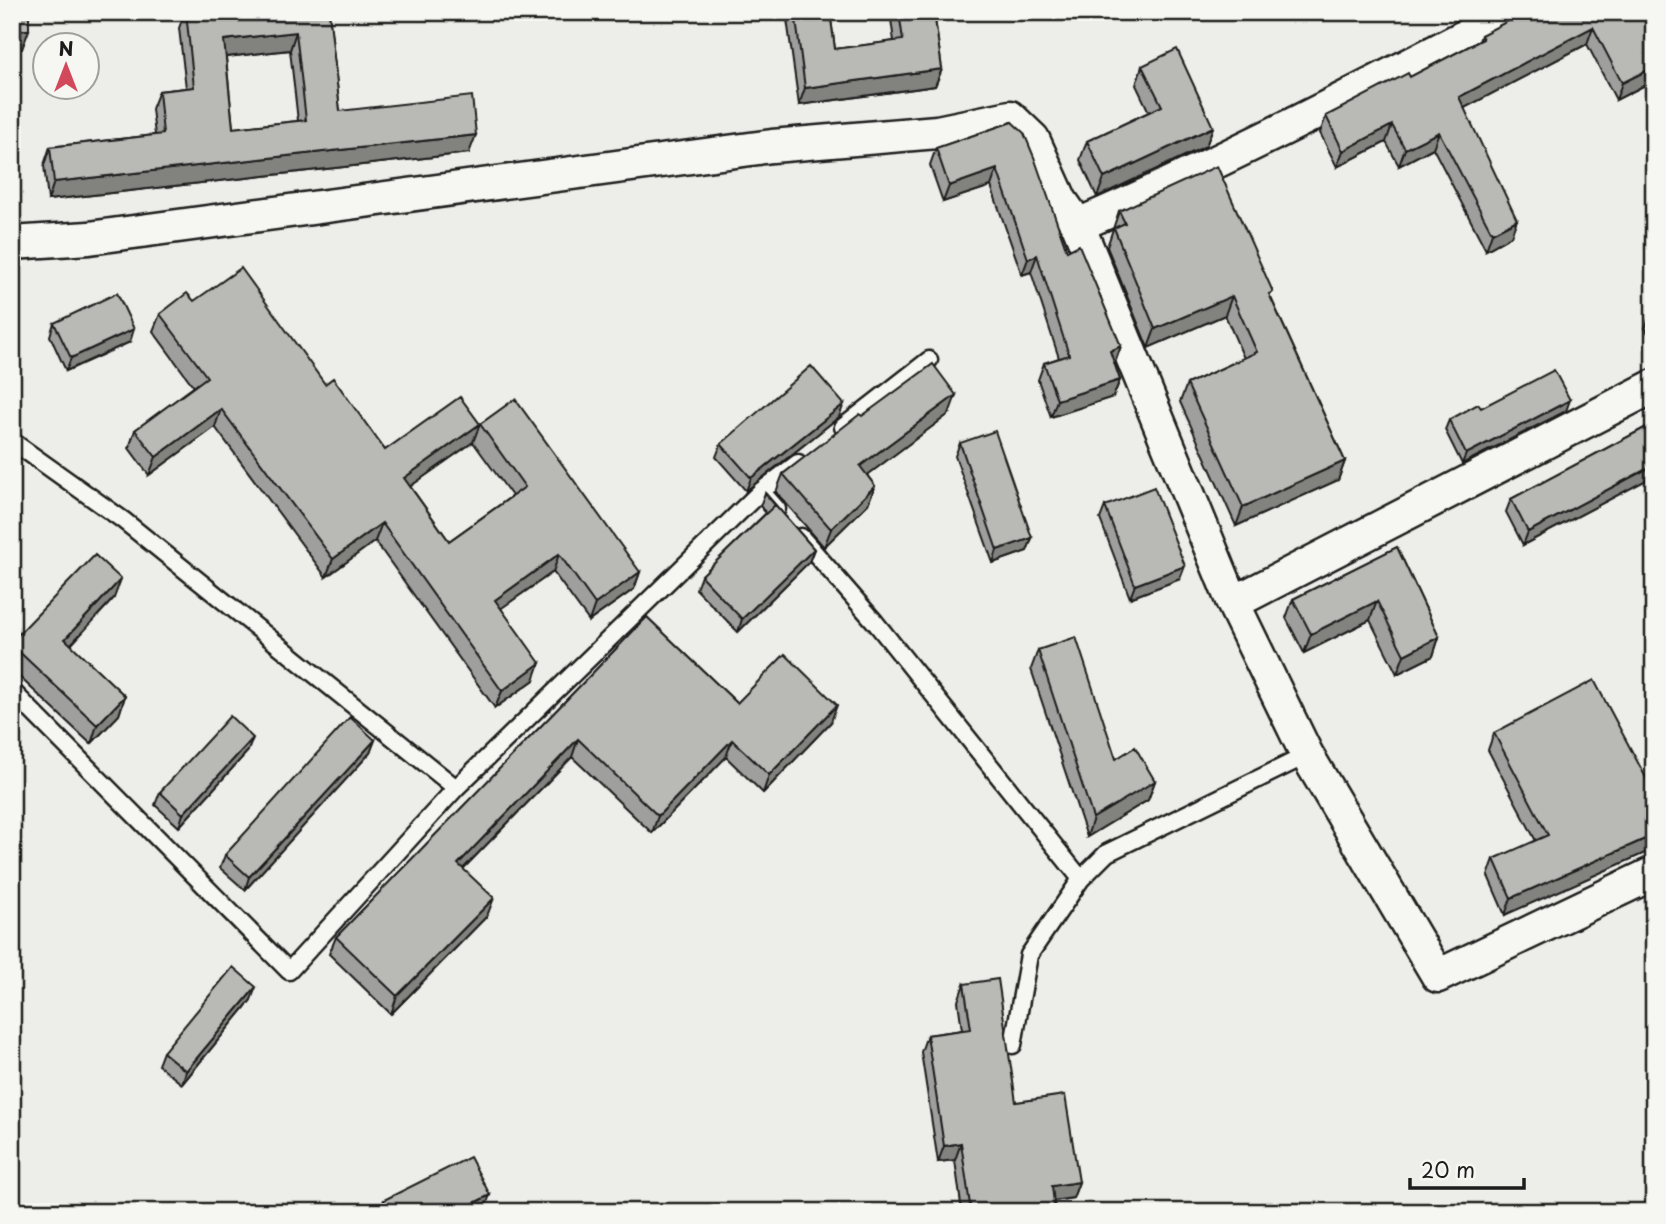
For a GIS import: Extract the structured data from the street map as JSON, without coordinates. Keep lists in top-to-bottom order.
{
  "scale_bar": "20 m",
  "north": "top"
}
